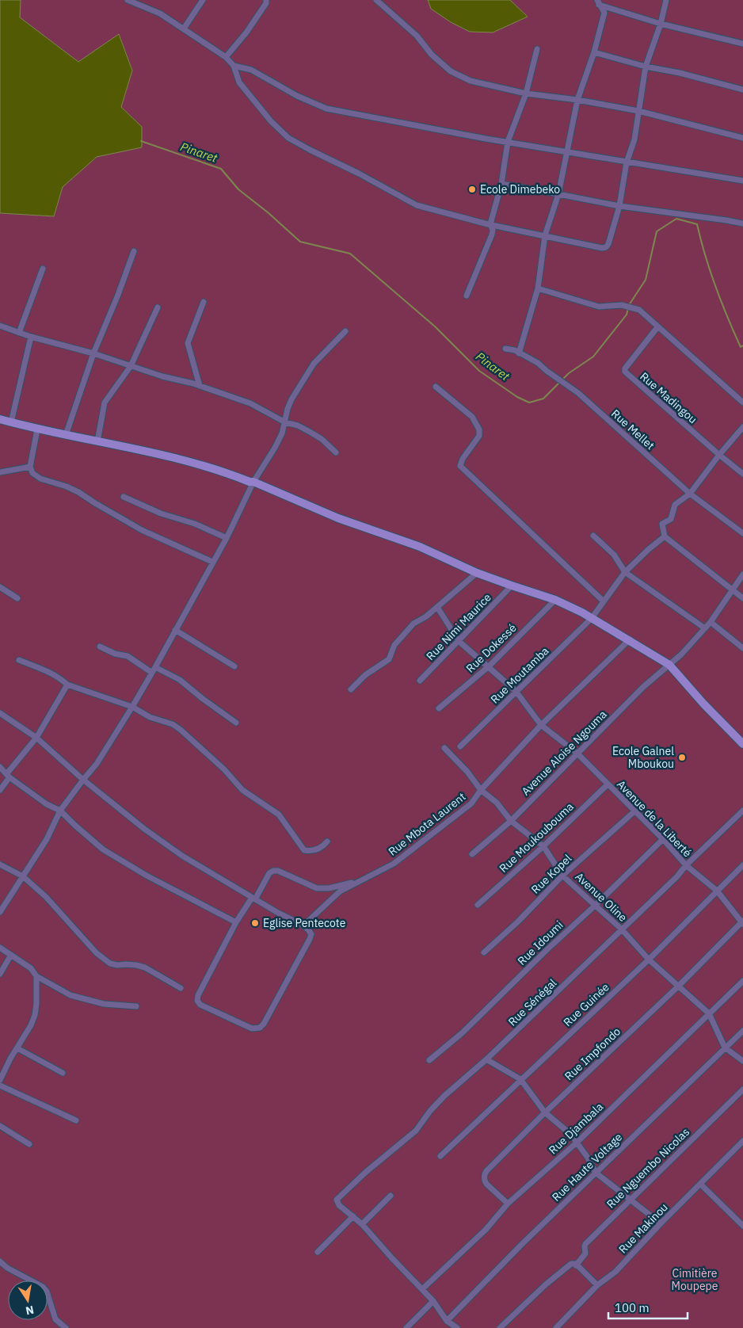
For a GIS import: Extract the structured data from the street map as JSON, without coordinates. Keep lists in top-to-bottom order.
{
  "streets": {
    "street": [
      "Rue Madingou",
      "Rue Mellet",
      "Rue Nimi Maurice",
      "Rue Dokessé",
      "Rue Moutamba",
      "Avenue Aloise Ngouma",
      "Avenue de la Liberté",
      "Rue Mbota Laurent",
      "Rue Moukoubouma",
      "Rue Kopel",
      "Avenue Oline",
      "Rue Idoumi",
      "Rue Sénégal",
      "Rue Guinée",
      "Rue Impfondo",
      "Rue Djambala",
      "Rue Haute Voltage",
      "Rue Nguembo Nicolas",
      "Rue Makinou"
    ]
  },
  "crossings": [
    ["Rue Nimi Maurice", "Avenue de la Liberté"],
    ["Rue Dokessé", "Avenue de la Liberté"],
    ["Rue Moutamba", "Avenue de la Liberté"],
    ["Avenue Aloise Ngouma", "Avenue de la Liberté"],
    ["Avenue Aloise Ngouma", "Avenue Oline"],
    ["Avenue de la Liberté", "Rue Mbota Laurent"],
    ["Avenue de la Liberté", "Rue Moukoubouma"],
    ["Avenue de la Liberté", "Rue Kopel"],
    ["Avenue de la Liberté", "Rue Idoumi"],
    ["Avenue de la Liberté", "Rue Sénégal"],
    ["Avenue de la Liberté", "Rue Guinée"],
    ["Avenue de la Liberté", "Rue Impfondo"],
    ["Rue Mbota Laurent", "Avenue Oline"],
    ["Rue Moukoubouma", "Avenue Oline"],
    ["Rue Kopel", "Avenue Oline"],
    ["Avenue Oline", "Rue Idoumi"],
    ["Avenue Oline", "Rue Sénégal"],
    ["Avenue Oline", "Rue Guinée"],
    ["Avenue Oline", "Rue Impfondo"],
    ["Avenue Oline", "Rue Djambala"],
    ["Avenue Oline", "Rue Haute Voltage"],
    ["Rue Impfondo", "Rue Djambala"]
  ],
  "water": ["Pinaret"],
  "parks": ["Cimitière Moupepe"],
  "places": ["Ecole Dimebeko", "Ecole Galnel Mboukou", "Eglise Pentecote"],
  "scale_bar": "100 m",
  "north": "bottom"
}
